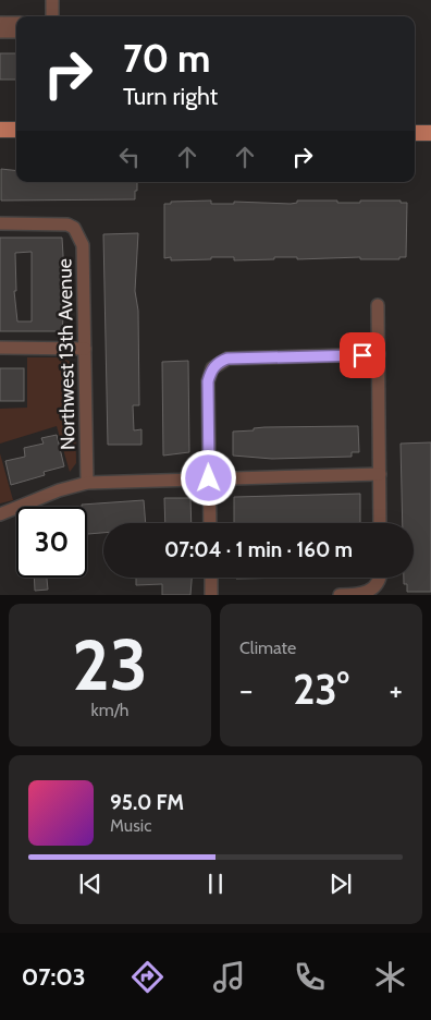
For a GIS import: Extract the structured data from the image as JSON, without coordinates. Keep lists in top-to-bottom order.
{
  "streets": {
    "street": ["Northwest 13th Avenue"]
  },
  "page": {
    "turn": ["70 m", "Turn right"],
    "limit": "30",
    "trip": "07:04 · 1 min · 160 m",
    "tile": [
      ["23", "km/h"],
      "Climate"
    ],
    "heat": ["−", "23°", "+"],
    "song": ["95.0 FM", "Music"],
    "tabs": "07:03"
  }
}
